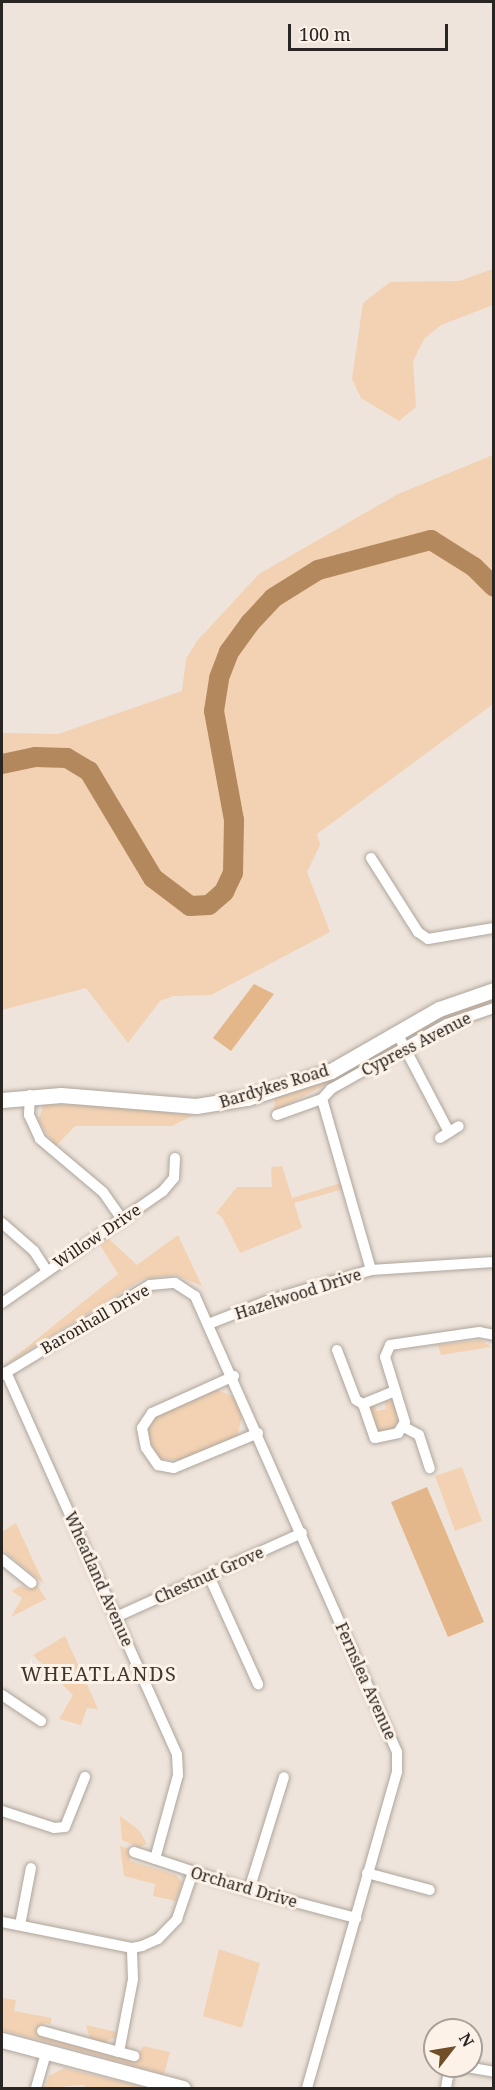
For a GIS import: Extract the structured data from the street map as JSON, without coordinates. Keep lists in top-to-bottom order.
{
  "streets": {
    "main road": ["Bardykes Road"],
    "street": [
      "Cypress Avenue",
      "Willow Drive",
      "Hazelwood Drive",
      "Baronhall Drive",
      "Chestnut Grove",
      "Wheatland Avenue",
      "Fernslea Avenue",
      "Orchard Drive"
    ]
  },
  "crossings": [
    ["Hazelwood Drive", "Baronhall Drive"],
    ["Hazelwood Drive", "Fernslea Avenue"],
    ["Baronhall Drive", "Wheatland Avenue"],
    ["Baronhall Drive", "Fernslea Avenue"],
    ["Chestnut Grove", "Wheatland Avenue"],
    ["Chestnut Grove", "Fernslea Avenue"],
    ["Wheatland Avenue", "Orchard Drive"],
    ["Fernslea Avenue", "Orchard Drive"]
  ],
  "districts": ["WHEATLANDS"],
  "scale_bar": "100 m",
  "north": "top right"
}
